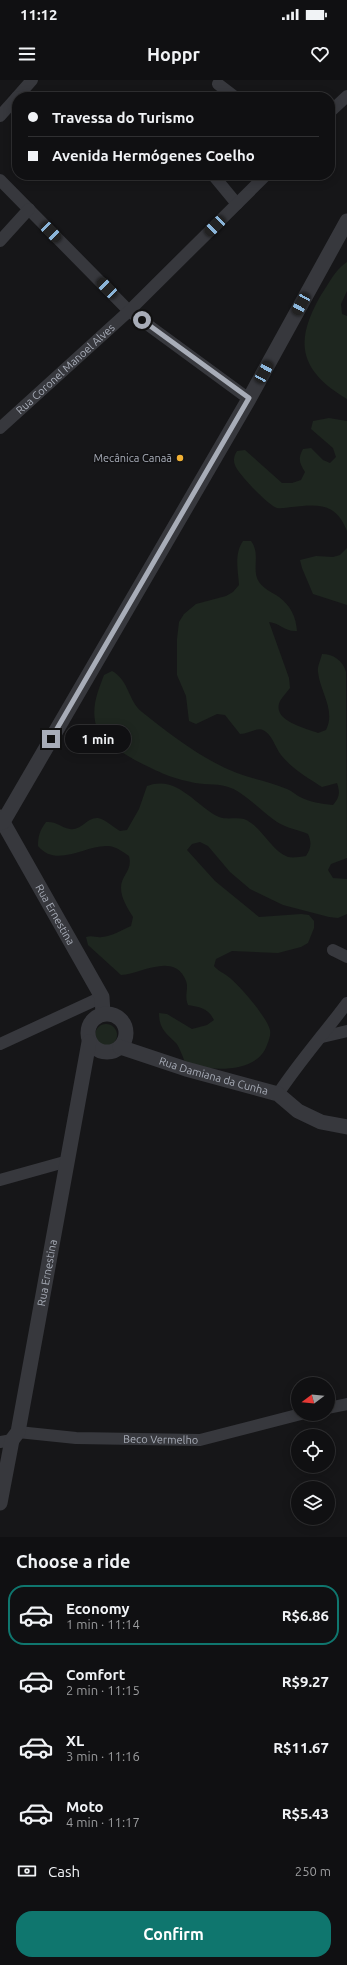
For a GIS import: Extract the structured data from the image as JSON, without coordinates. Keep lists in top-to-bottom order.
{
  "streets": {
    "street": [
      "Rua Coronel Manoel Alves",
      "Rua Ernestina",
      "Rua Damiana da Cunha",
      "Beco Vermelho"
    ]
  },
  "crossings": [
    ["Rua Ernestina", "Rua Damiana da Cunha"],
    ["Rua Ernestina", "Beco Vermelho"]
  ],
  "places": ["Mecânica Canaã"],
  "north": "left",
  "page": {
    "status": "11:12",
    "header": "Hoppr",
    "banner": ["Travessa do Turismo", "Avenida Hermógenes Coelho"],
    "bubble": "1 min",
    "heading": "Choose a ride",
    "list": [
      {
        "name": "Economy",
        "note": "1 min · 11:14",
        "value": "R$6.86"
      },
      {
        "name": "Comfort",
        "note": "2 min · 11:15",
        "value": "R$9.27"
      },
      {
        "name": "XL",
        "note": "3 min · 11:16",
        "value": "R$11.67"
      },
      {
        "name": "Moto",
        "note": "4 min · 11:17",
        "value": "R$5.43"
      }
    ],
    "pay": ["Cash", "250 m"],
    "buttons": "Confirm"
  }
}
